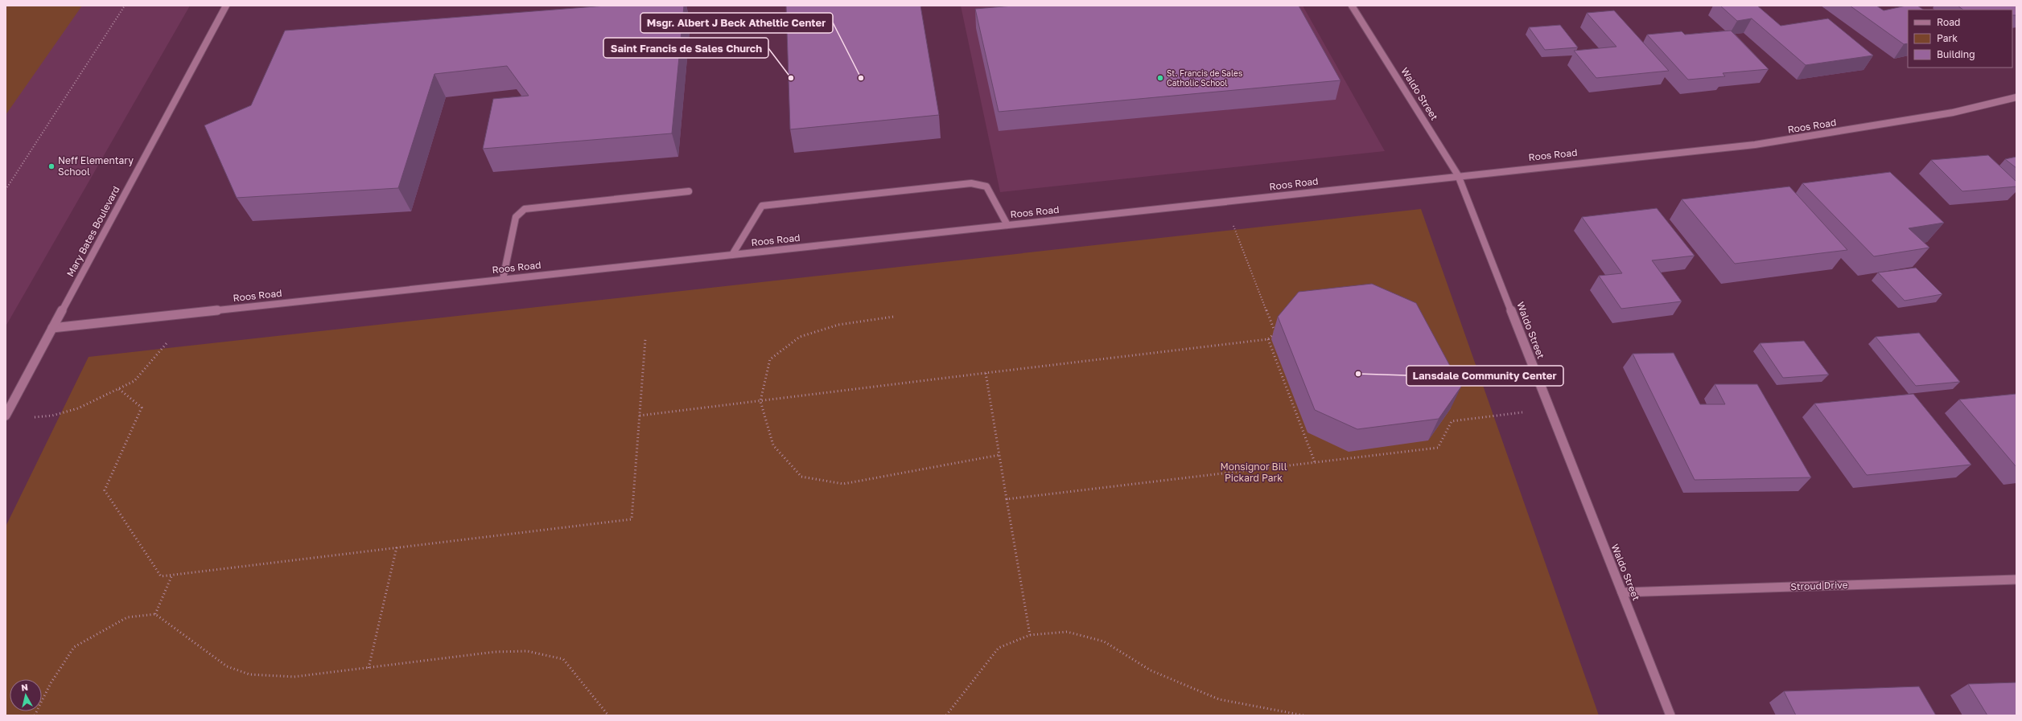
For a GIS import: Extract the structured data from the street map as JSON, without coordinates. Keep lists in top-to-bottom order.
{
  "streets": {
    "street": [
      "Waldo Street",
      "Roos Road",
      "Mary Bates Boulevard",
      "Stroud Drive"
    ]
  },
  "crossings": [
    ["Waldo Street", "Roos Road"],
    ["Waldo Street", "Stroud Drive"],
    ["Roos Road", "Mary Bates Boulevard"]
  ],
  "parks": ["Monsignor Bill Pickard Park"],
  "places": [
    "Saint Francis de Sales Church",
    "Msgr. Albert J Beck Atheltic Center",
    "St. Francis de Sales Catholic School",
    "Neff Elementary School",
    "Lansdale Community Center"
  ],
  "legend": ["Road", "Park", "Building"],
  "north": "top"
}
